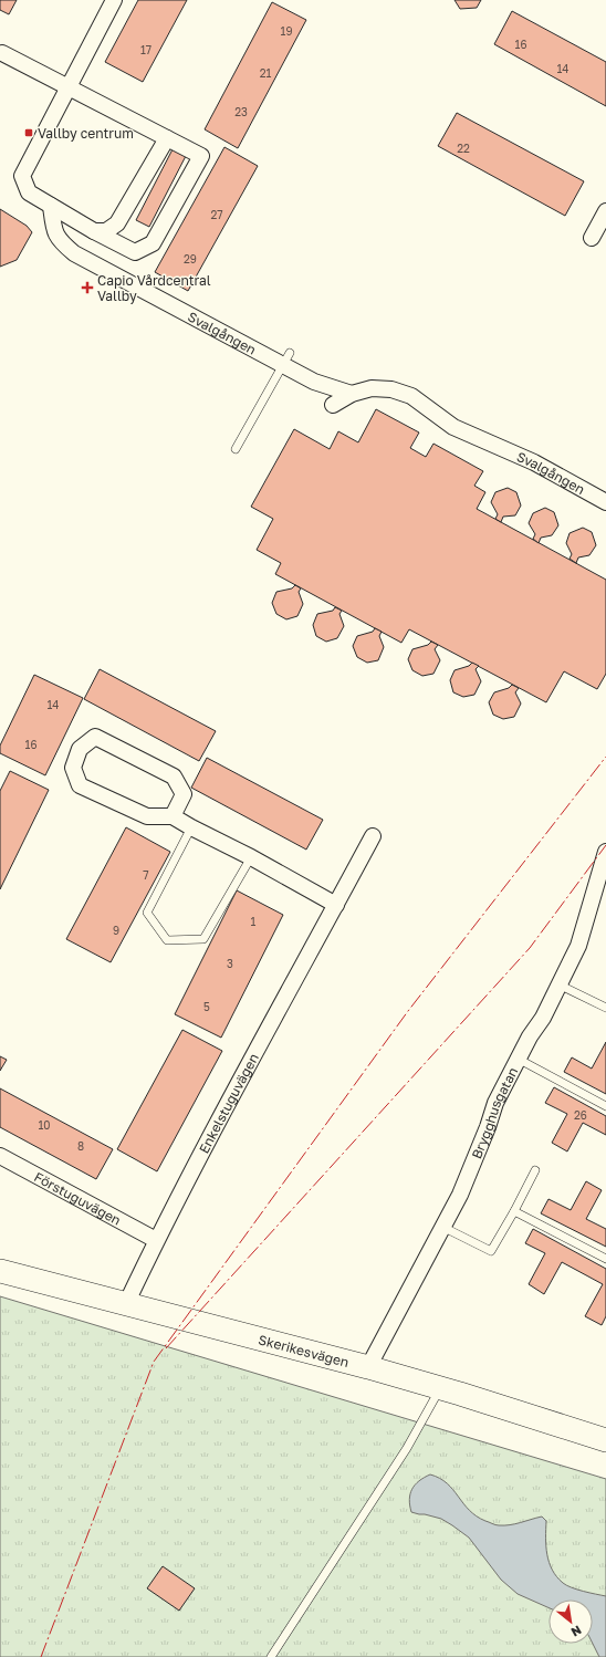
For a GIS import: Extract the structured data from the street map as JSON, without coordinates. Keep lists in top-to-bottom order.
{
  "streets": {
    "street": [
      "Svalgången",
      "Enkelstuguvägen",
      "Brygghusgatan",
      "Förstuguvägen",
      "Skerikesvägen"
    ]
  },
  "crossings": [
    ["Enkelstuguvägen", "Förstuguvägen"],
    ["Enkelstuguvägen", "Skerikesvägen"],
    ["Brygghusgatan", "Skerikesvägen"]
  ],
  "places": {
    "transit": ["Vallby centrum"],
    "health": ["Capio Vårdcentral Vallby"]
  },
  "house_numbers": [
    "19",
    "16",
    "17",
    "14",
    "21",
    "23",
    "22",
    "27",
    "29",
    "14",
    "16",
    "7",
    "1",
    "9",
    "3",
    "5",
    "26",
    "10",
    "8"
  ],
  "north": "bottom right"
}
